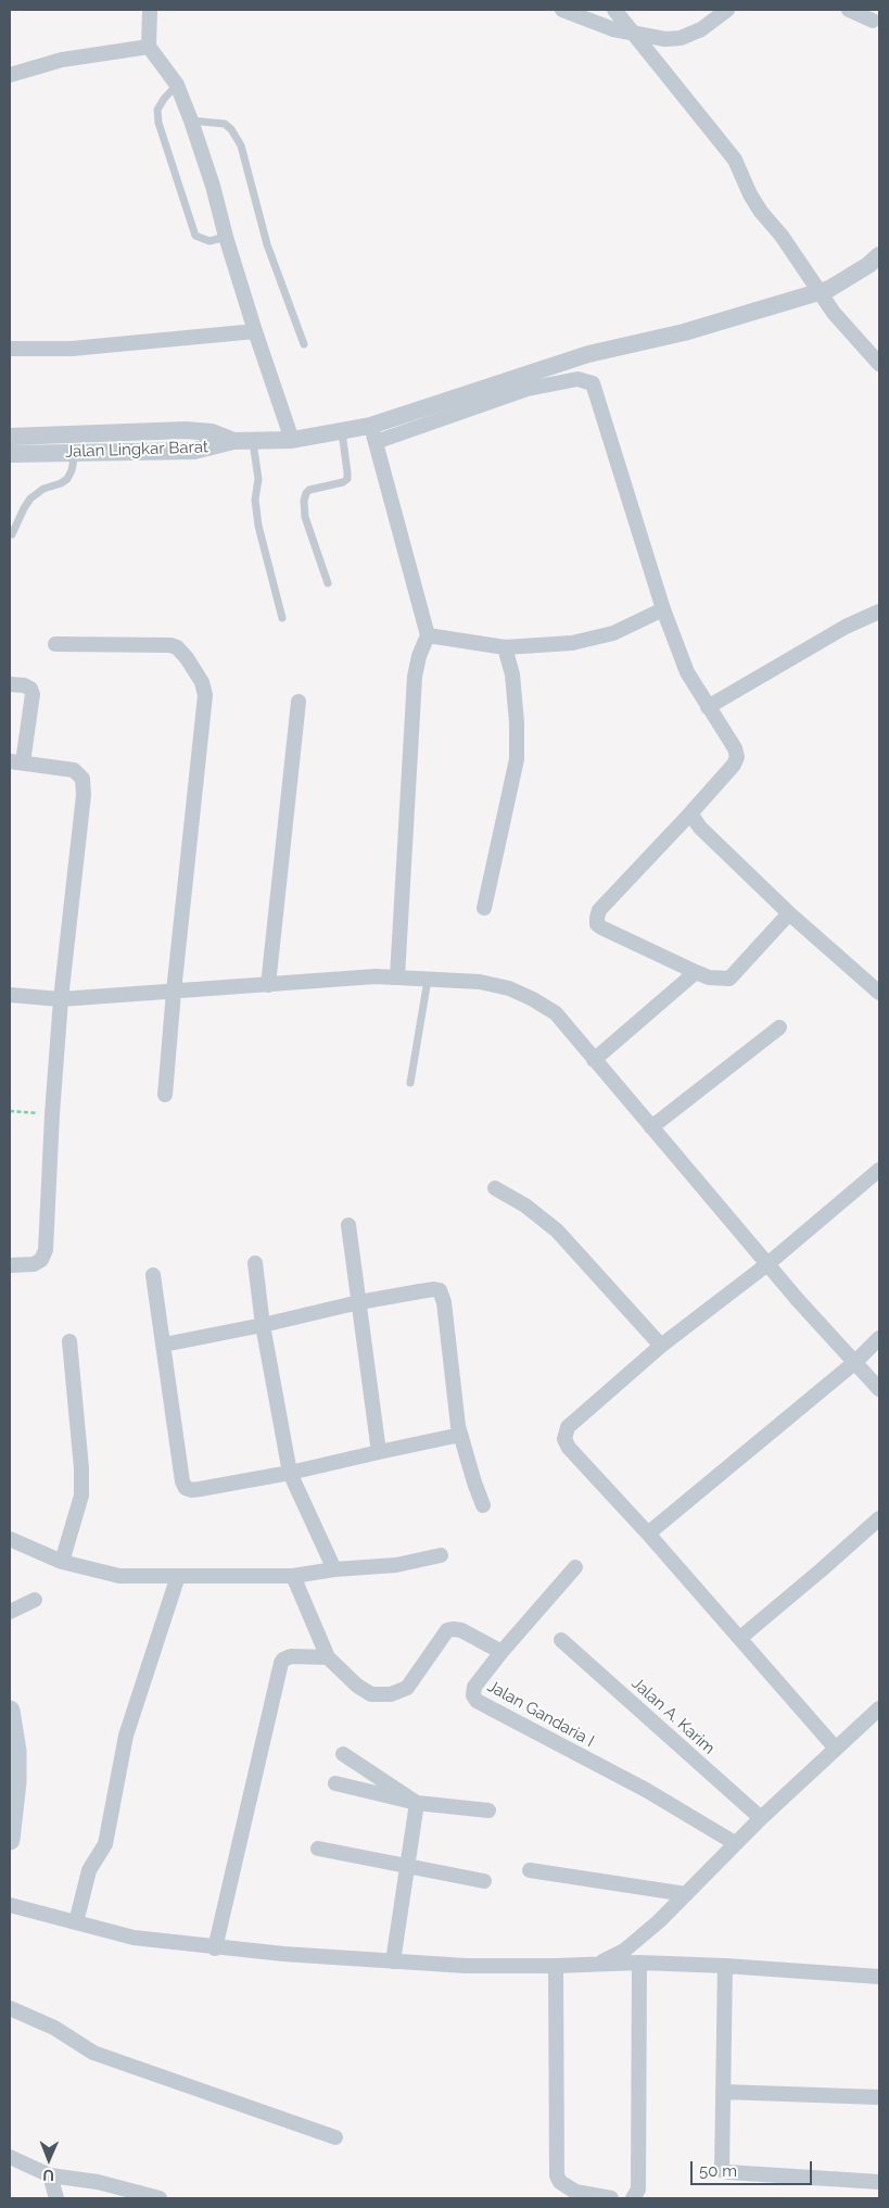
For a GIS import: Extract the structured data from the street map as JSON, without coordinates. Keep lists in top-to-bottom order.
{
  "streets": {
    "street": ["Jalan Lingkar Barat", "Jalan Gandaria I", "Jalan A. Karim"]
  },
  "scale_bar": "50 m",
  "north": "bottom"
}
